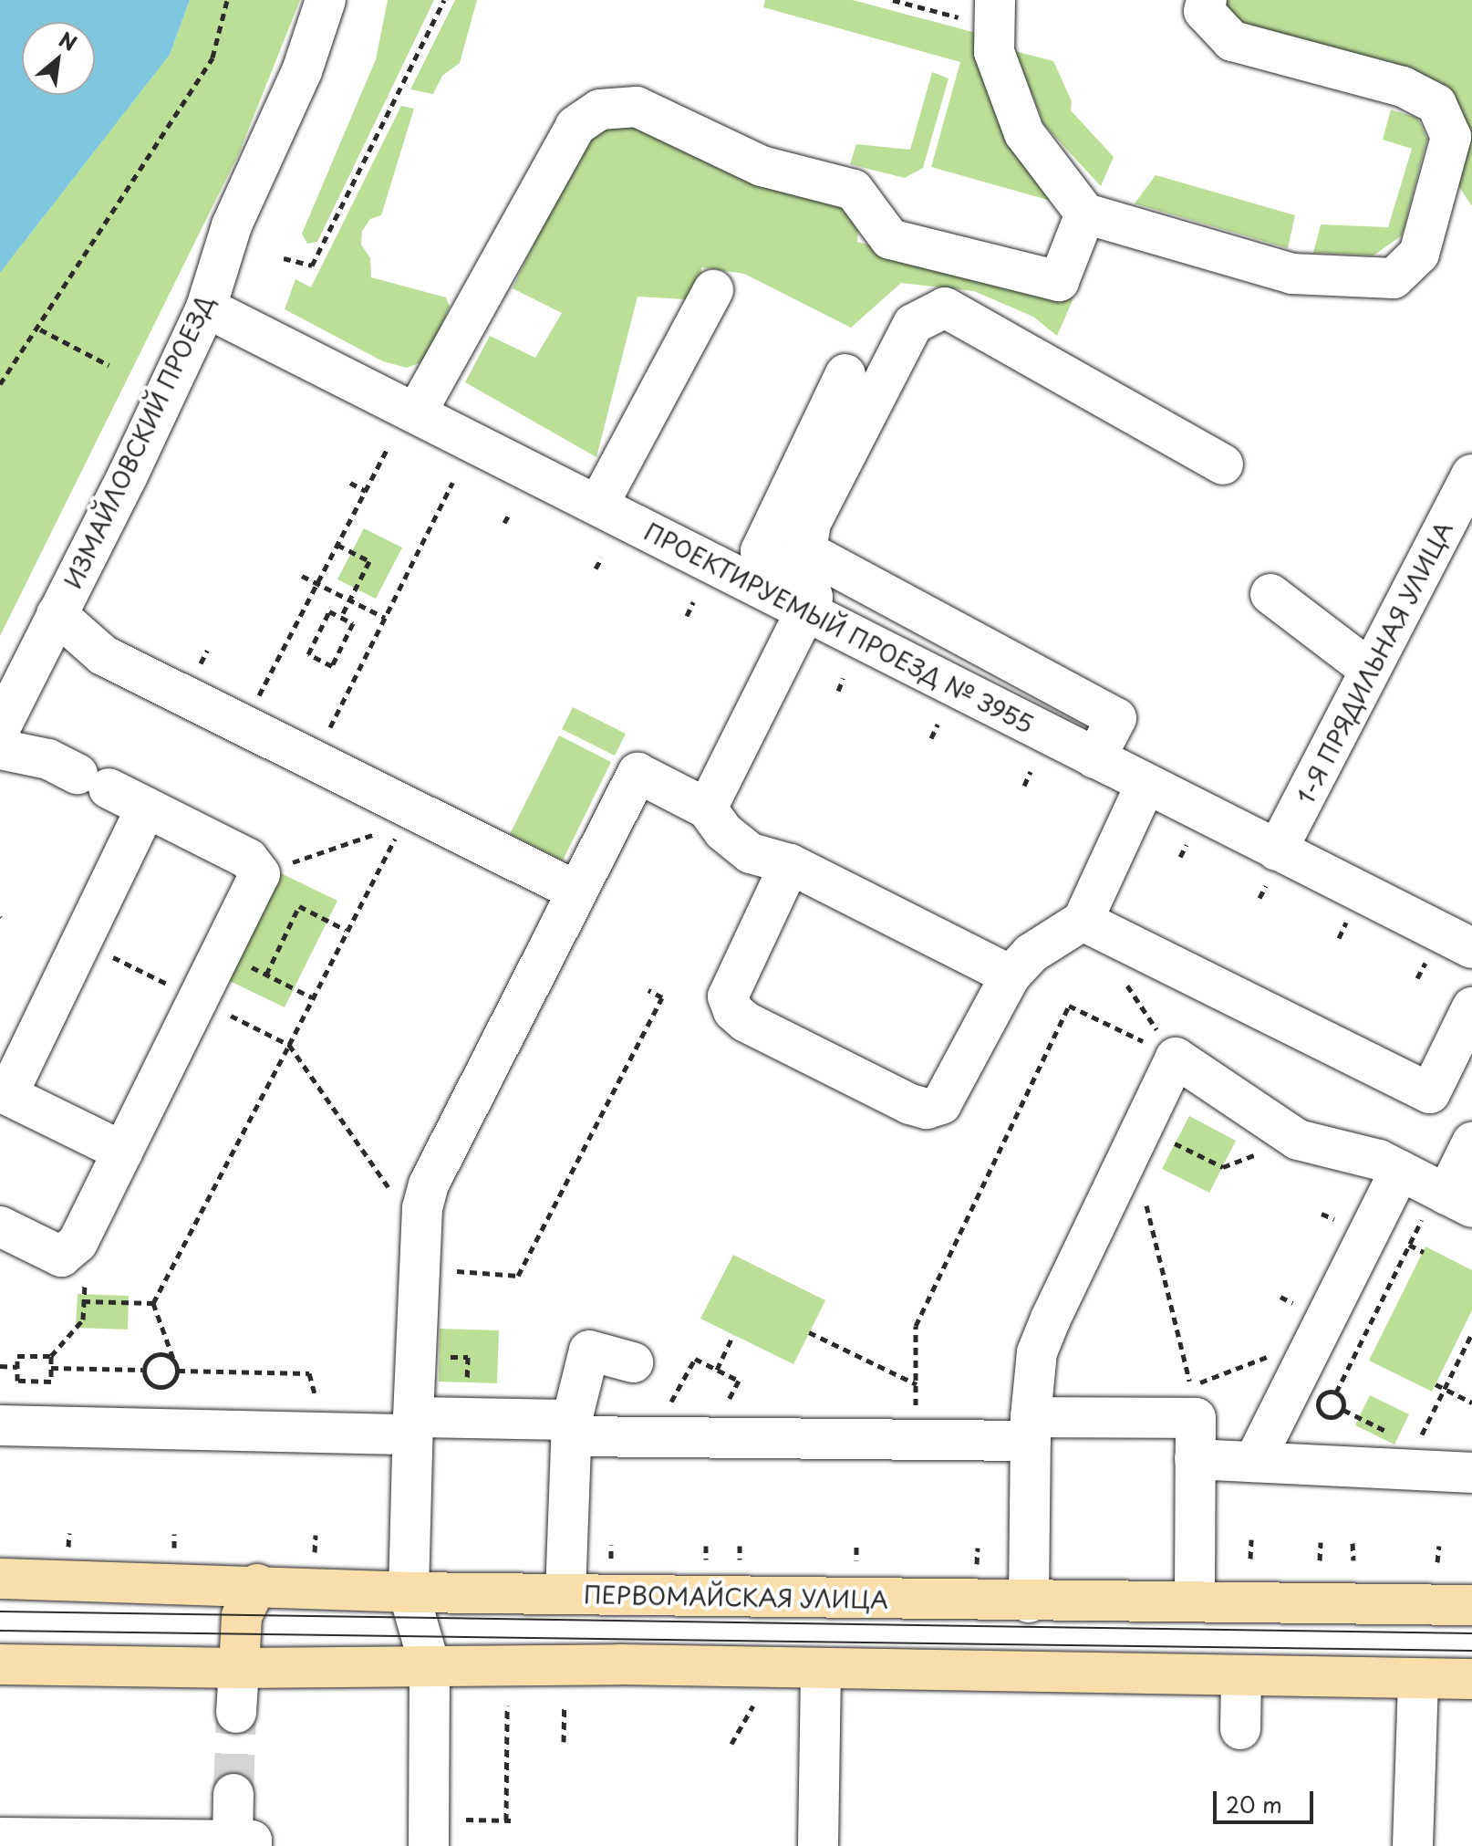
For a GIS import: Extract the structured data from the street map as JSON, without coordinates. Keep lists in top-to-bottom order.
{
  "streets": {
    "main road": ["ПЕРВОМАЙСКАЯ УЛИЦА"],
    "street": ["ИЗМАЙЛОВСКИЙ ПРОЕЗД", "ПРОЕКТИРУЕМЫЙ ПРОЕЗД № 3955", "1-Я ПРЯДИЛЬНАЯ УЛИЦА"]
  },
  "crossings": [
    ["ИЗМАЙЛОВСКИЙ ПРОЕЗД", "ПРОЕКТИРУЕМЫЙ ПРОЕЗД № 3955"],
    ["ПРОЕКТИРУЕМЫЙ ПРОЕЗД № 3955", "1-Я ПРЯДИЛЬНАЯ УЛИЦА"]
  ],
  "scale_bar": "20 m",
  "north": "top right"
}
